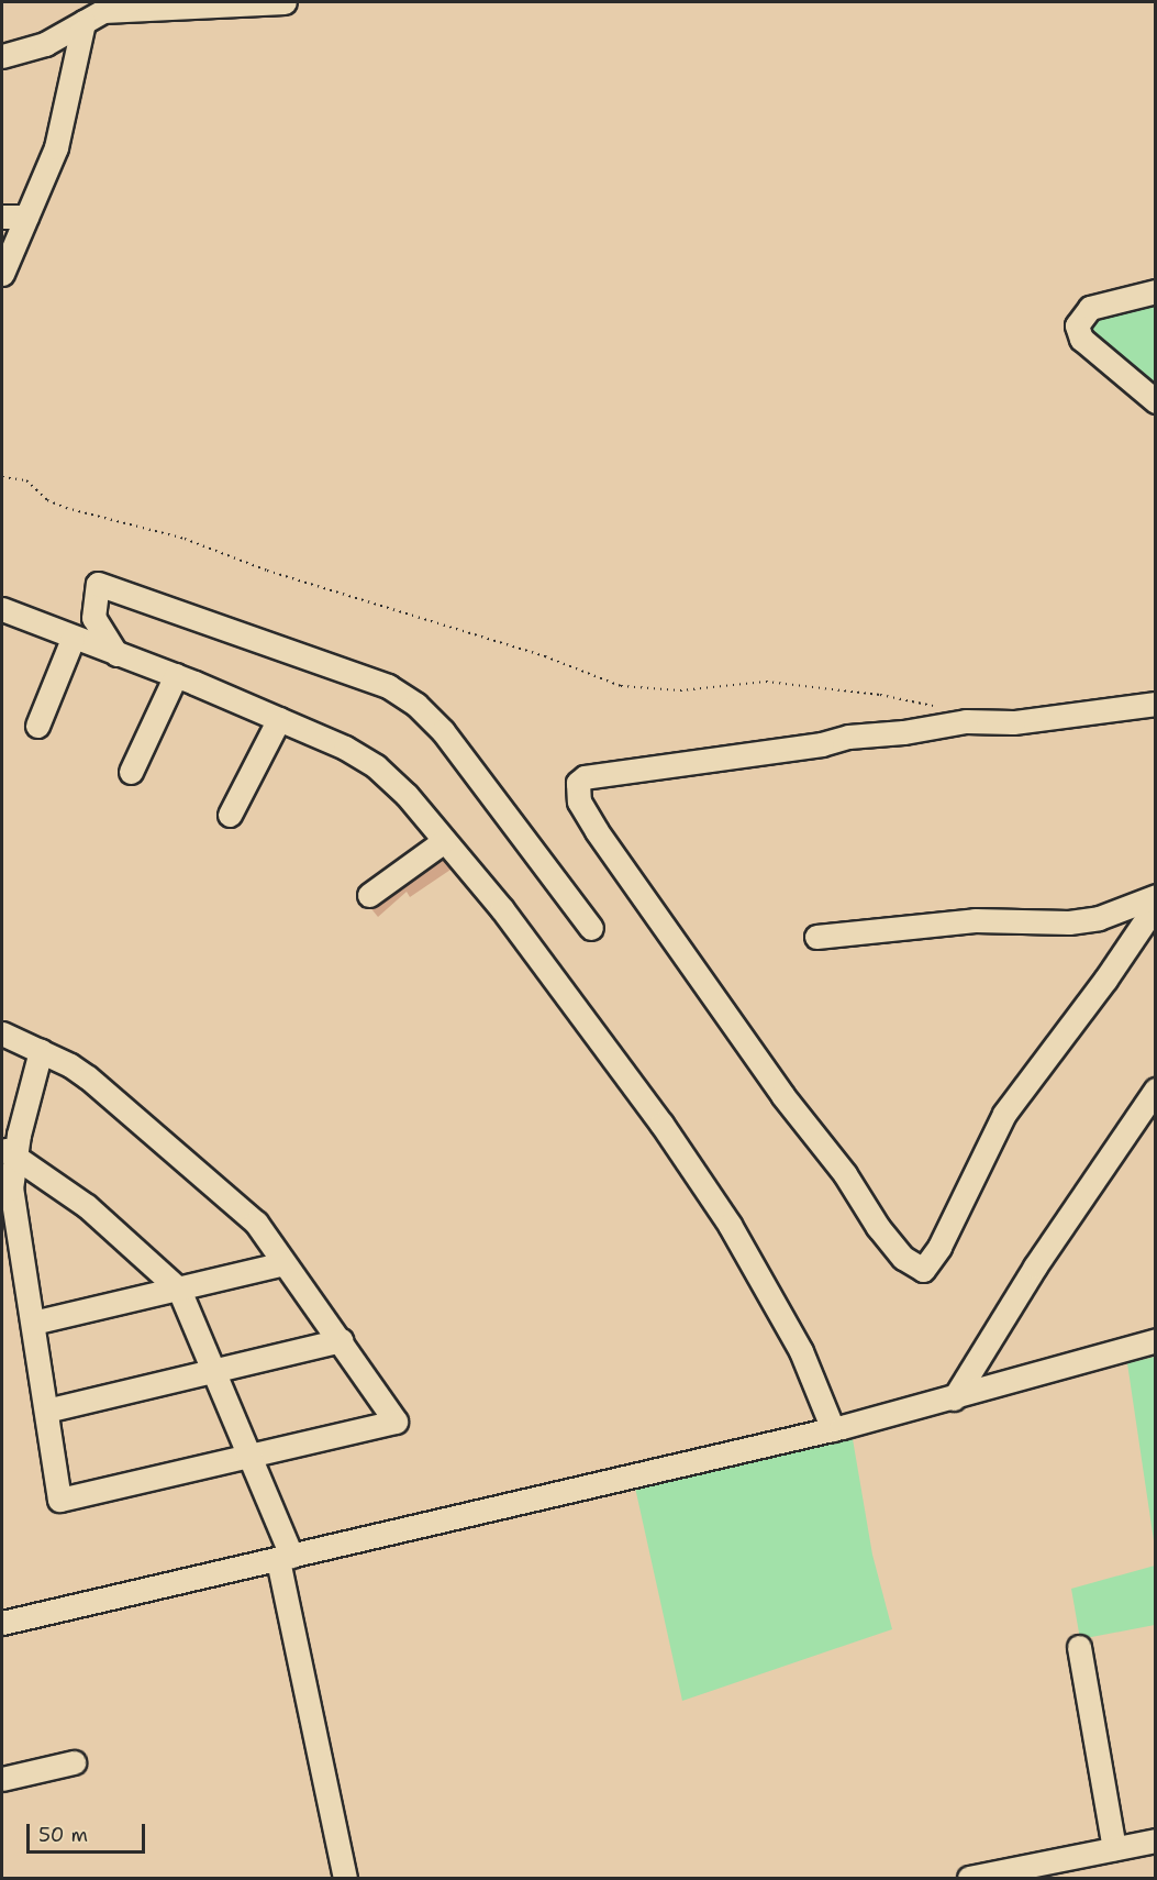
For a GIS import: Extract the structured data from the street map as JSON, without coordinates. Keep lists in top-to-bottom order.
{
  "scale_bar": "50 m"
}
